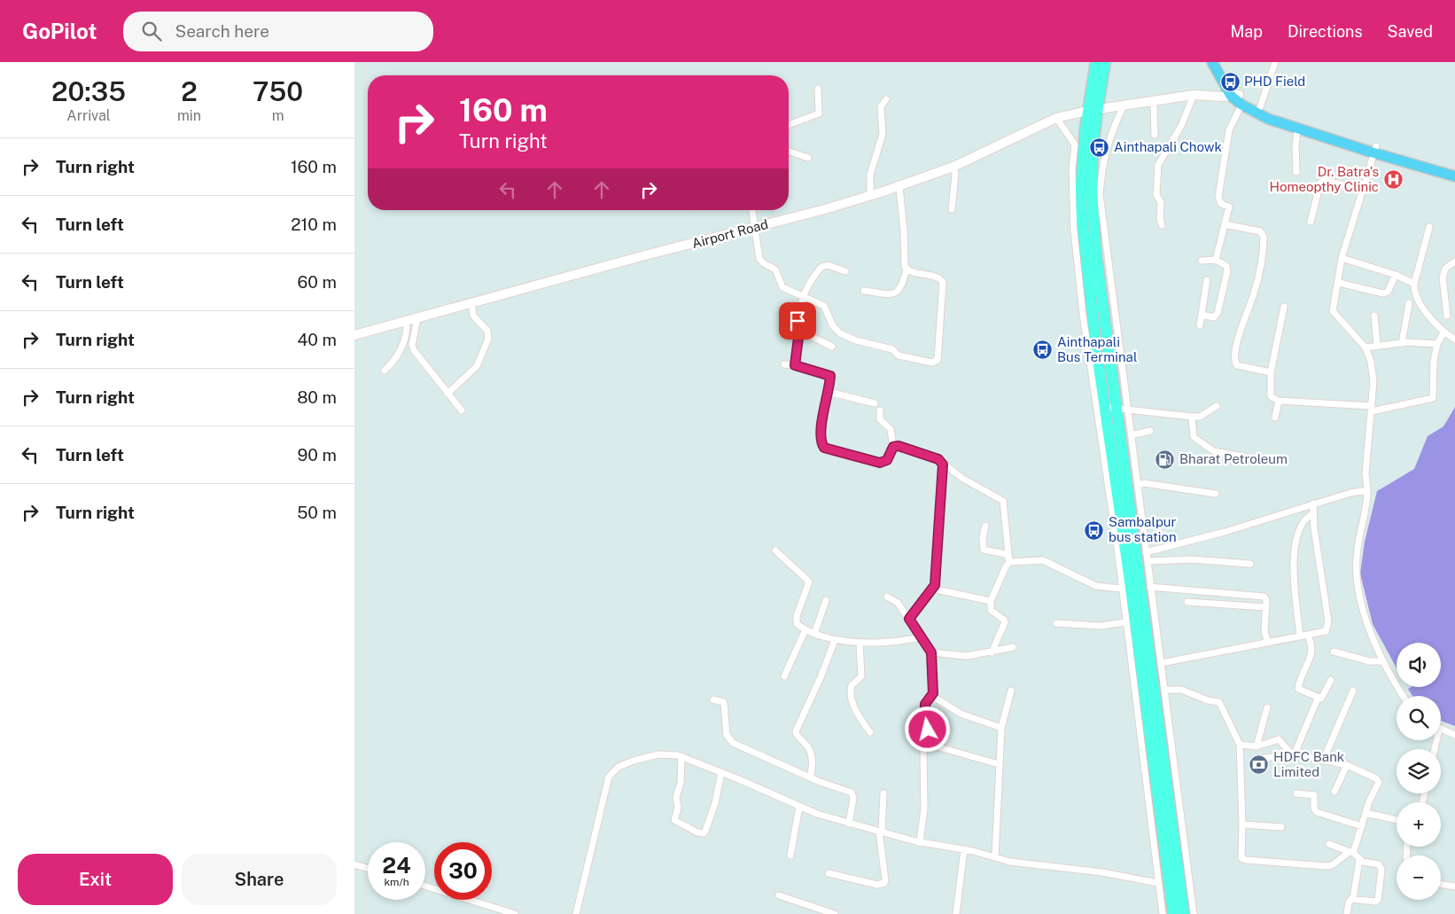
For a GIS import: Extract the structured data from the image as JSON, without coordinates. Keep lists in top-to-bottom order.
{
  "streets": {
    "main road": ["Airport Road"]
  },
  "places": {
    "bus stop": [
      "PHD Field",
      "Ainthapali Chowk",
      "Ainthapali Bus Terminal",
      "Sambalpur bus station"
    ],
    "hospital": ["Dr. Batra's Homeopthy Clinic"],
    "fuel station": ["Bharat Petroleum"],
    "bank": ["HDFC Bank Limited"]
  },
  "page": {
    "header": "GoPilot",
    "search": "Search here",
    "nav": ["Map", "Directions", "Saved"],
    "eta": [
      "20:35",
      "Arrival",
      "2",
      "min",
      "750",
      "m"
    ],
    "turn": ["160 m", "Turn right"],
    "list": [
      {
        "name": "Turn right",
        "value": "160 m"
      },
      {
        "name": "Turn left",
        "value": "210 m"
      },
      {
        "name": "Turn left",
        "value": "60 m"
      },
      {
        "name": "Turn right",
        "value": "40 m"
      },
      {
        "name": "Turn right",
        "value": "80 m"
      },
      {
        "name": "Turn left",
        "value": "90 m"
      },
      {
        "name": "Turn right",
        "value": "50 m"
      }
    ],
    "map_buttons": ["+", "−"],
    "speed": "24 km/h",
    "limit": "30",
    "buttons": ["Exit", "Share"]
  }
}
